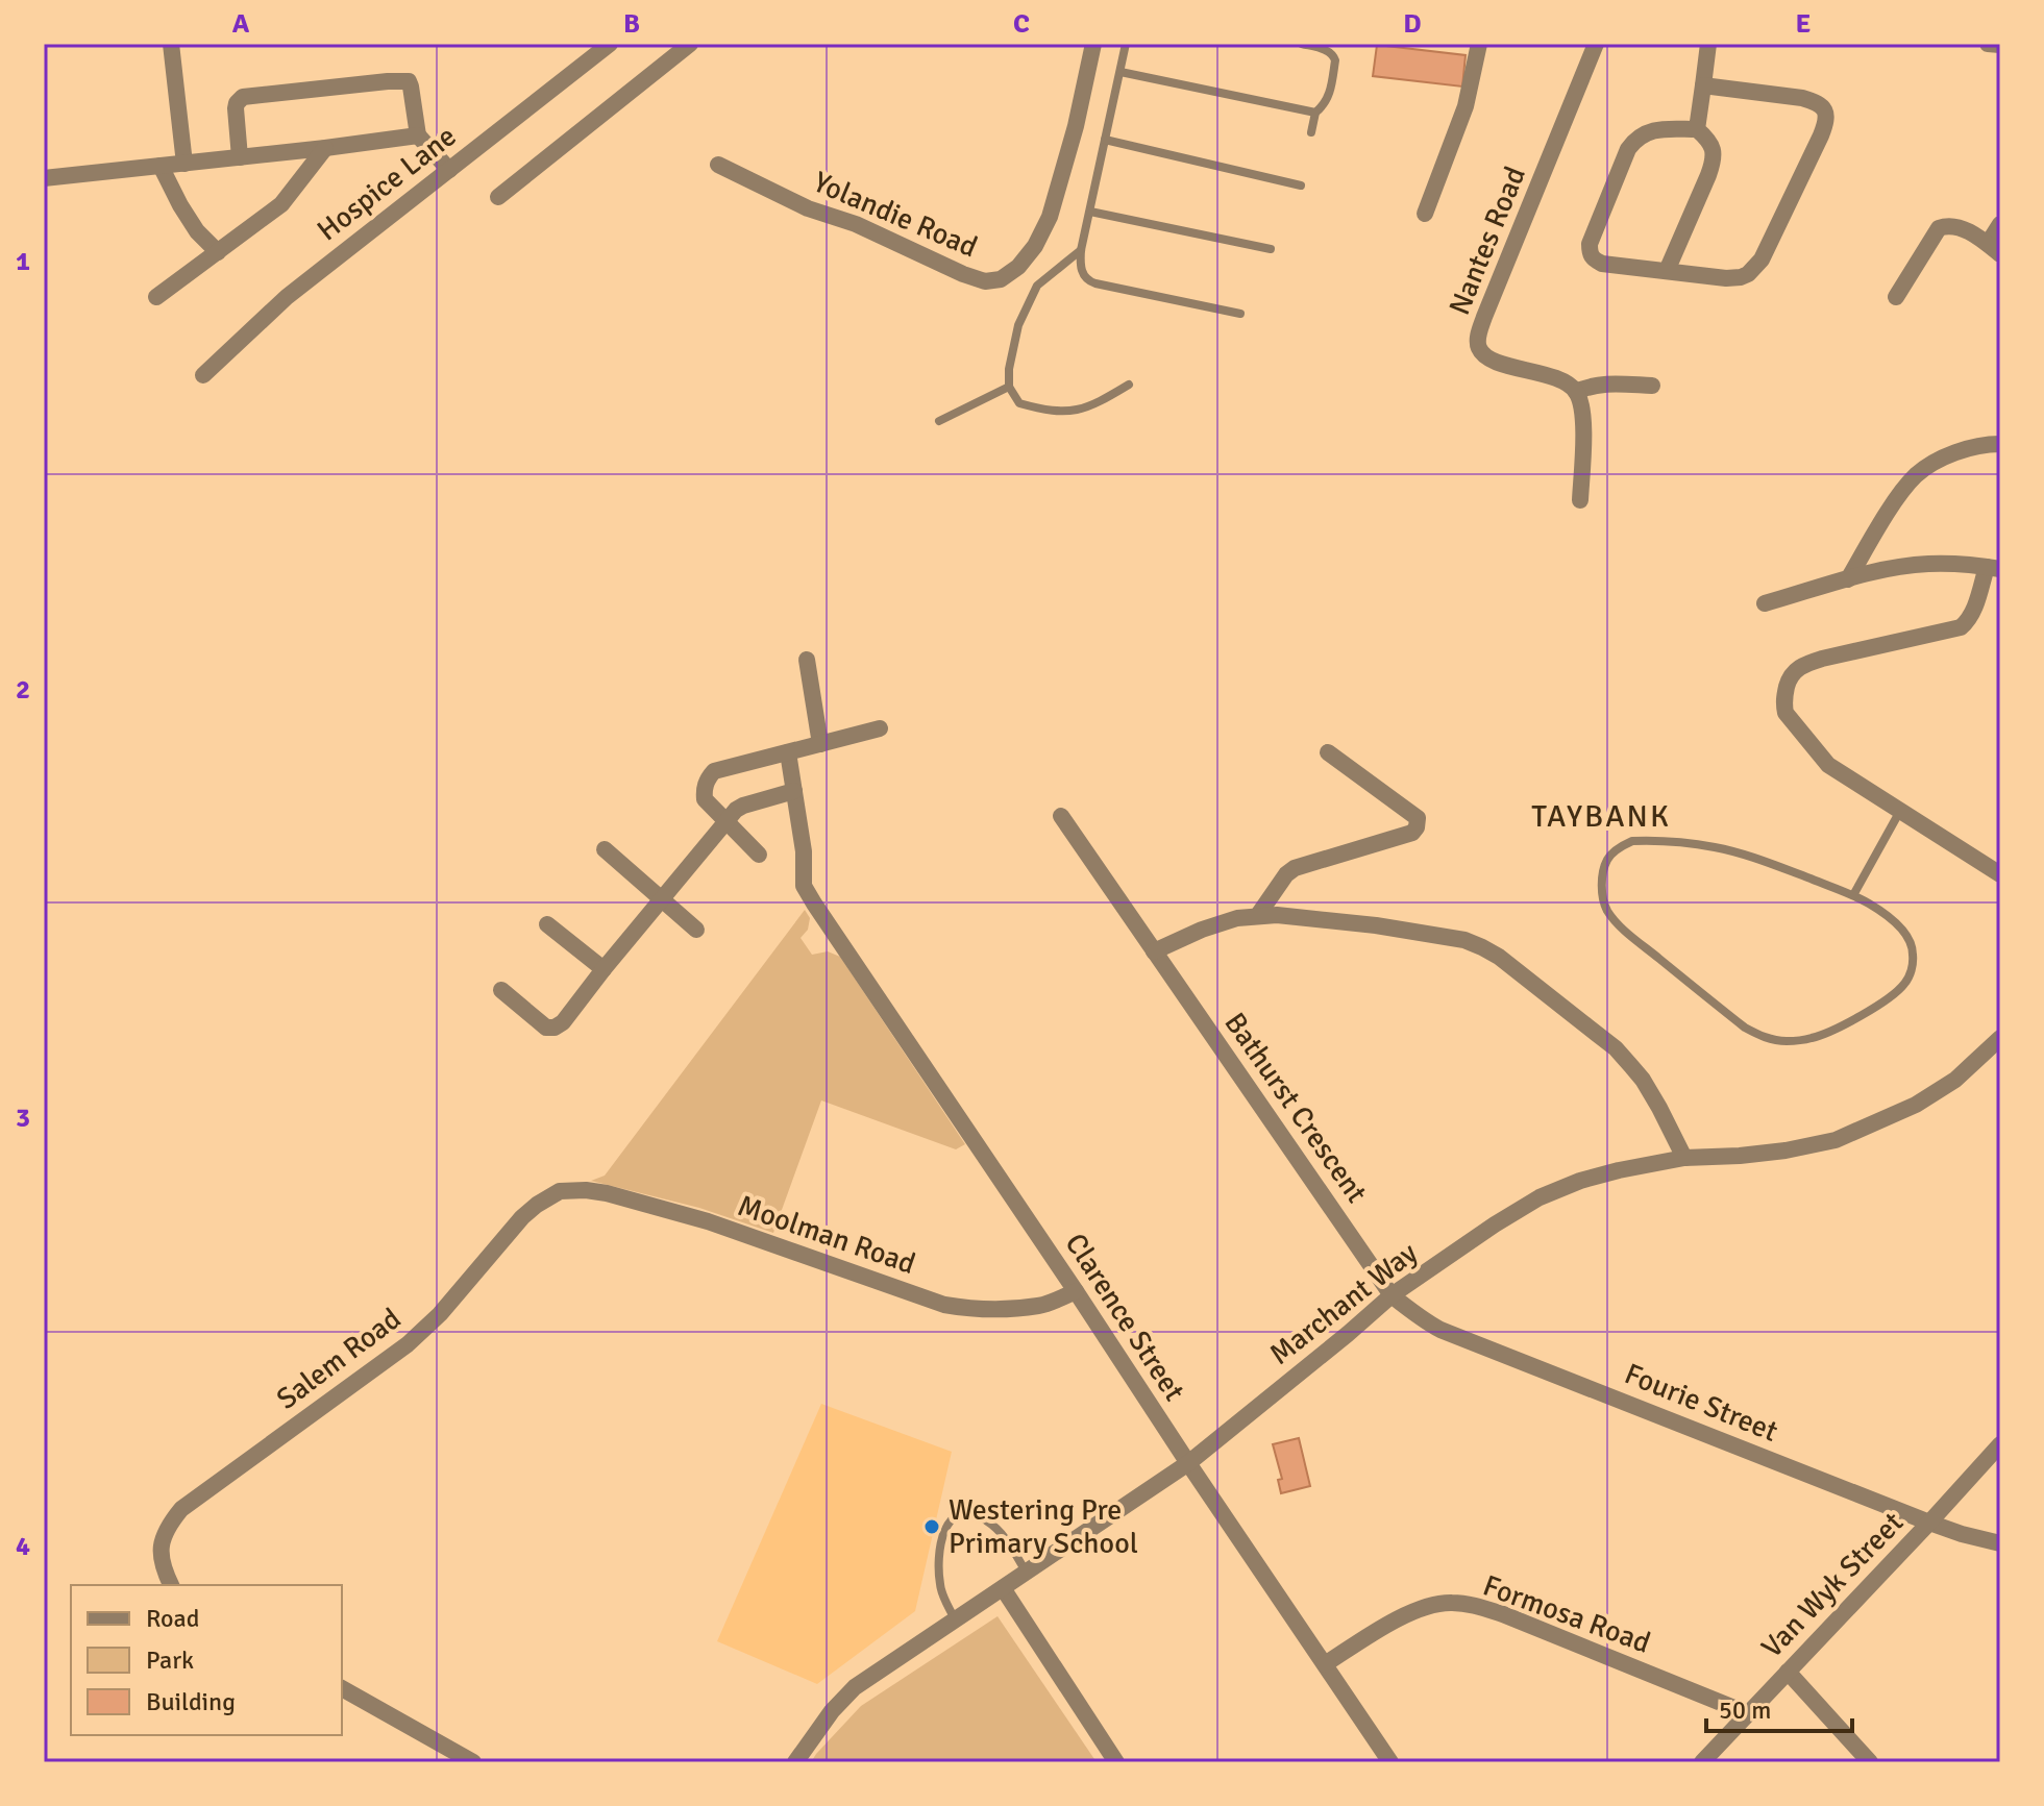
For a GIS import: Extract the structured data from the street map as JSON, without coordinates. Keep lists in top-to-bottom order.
{
  "streets": {
    "street": [
      "Hospice Lane",
      "Yolandie Road",
      "Nantes Road",
      "Bathurst Crescent",
      "Moolman Road",
      "Marchant Way",
      "Clarence Street",
      "Salem Road",
      "Fourie Street",
      "Van Wyk Street",
      "Formosa Road"
    ]
  },
  "crossings": [
    ["Bathurst Crescent", "Marchant Way"],
    ["Bathurst Crescent", "Fourie Street"],
    ["Moolman Road", "Clarence Street"],
    ["Moolman Road", "Salem Road"],
    ["Marchant Way", "Clarence Street"],
    ["Marchant Way", "Fourie Street"],
    ["Clarence Street", "Formosa Road"],
    ["Fourie Street", "Van Wyk Street"],
    ["Van Wyk Street", "Formosa Road"]
  ],
  "districts": ["TAYBANK"],
  "places": ["Westering Pre Primary School"],
  "legend": ["Road", "Park", "Building"],
  "scale_bar": "50 m",
  "grid": {
    "columns": [
      "A",
      "B",
      "C",
      "D",
      "E"
    ],
    "rows": [
      "1",
      "2",
      "3",
      "4"
    ]
  }
}
